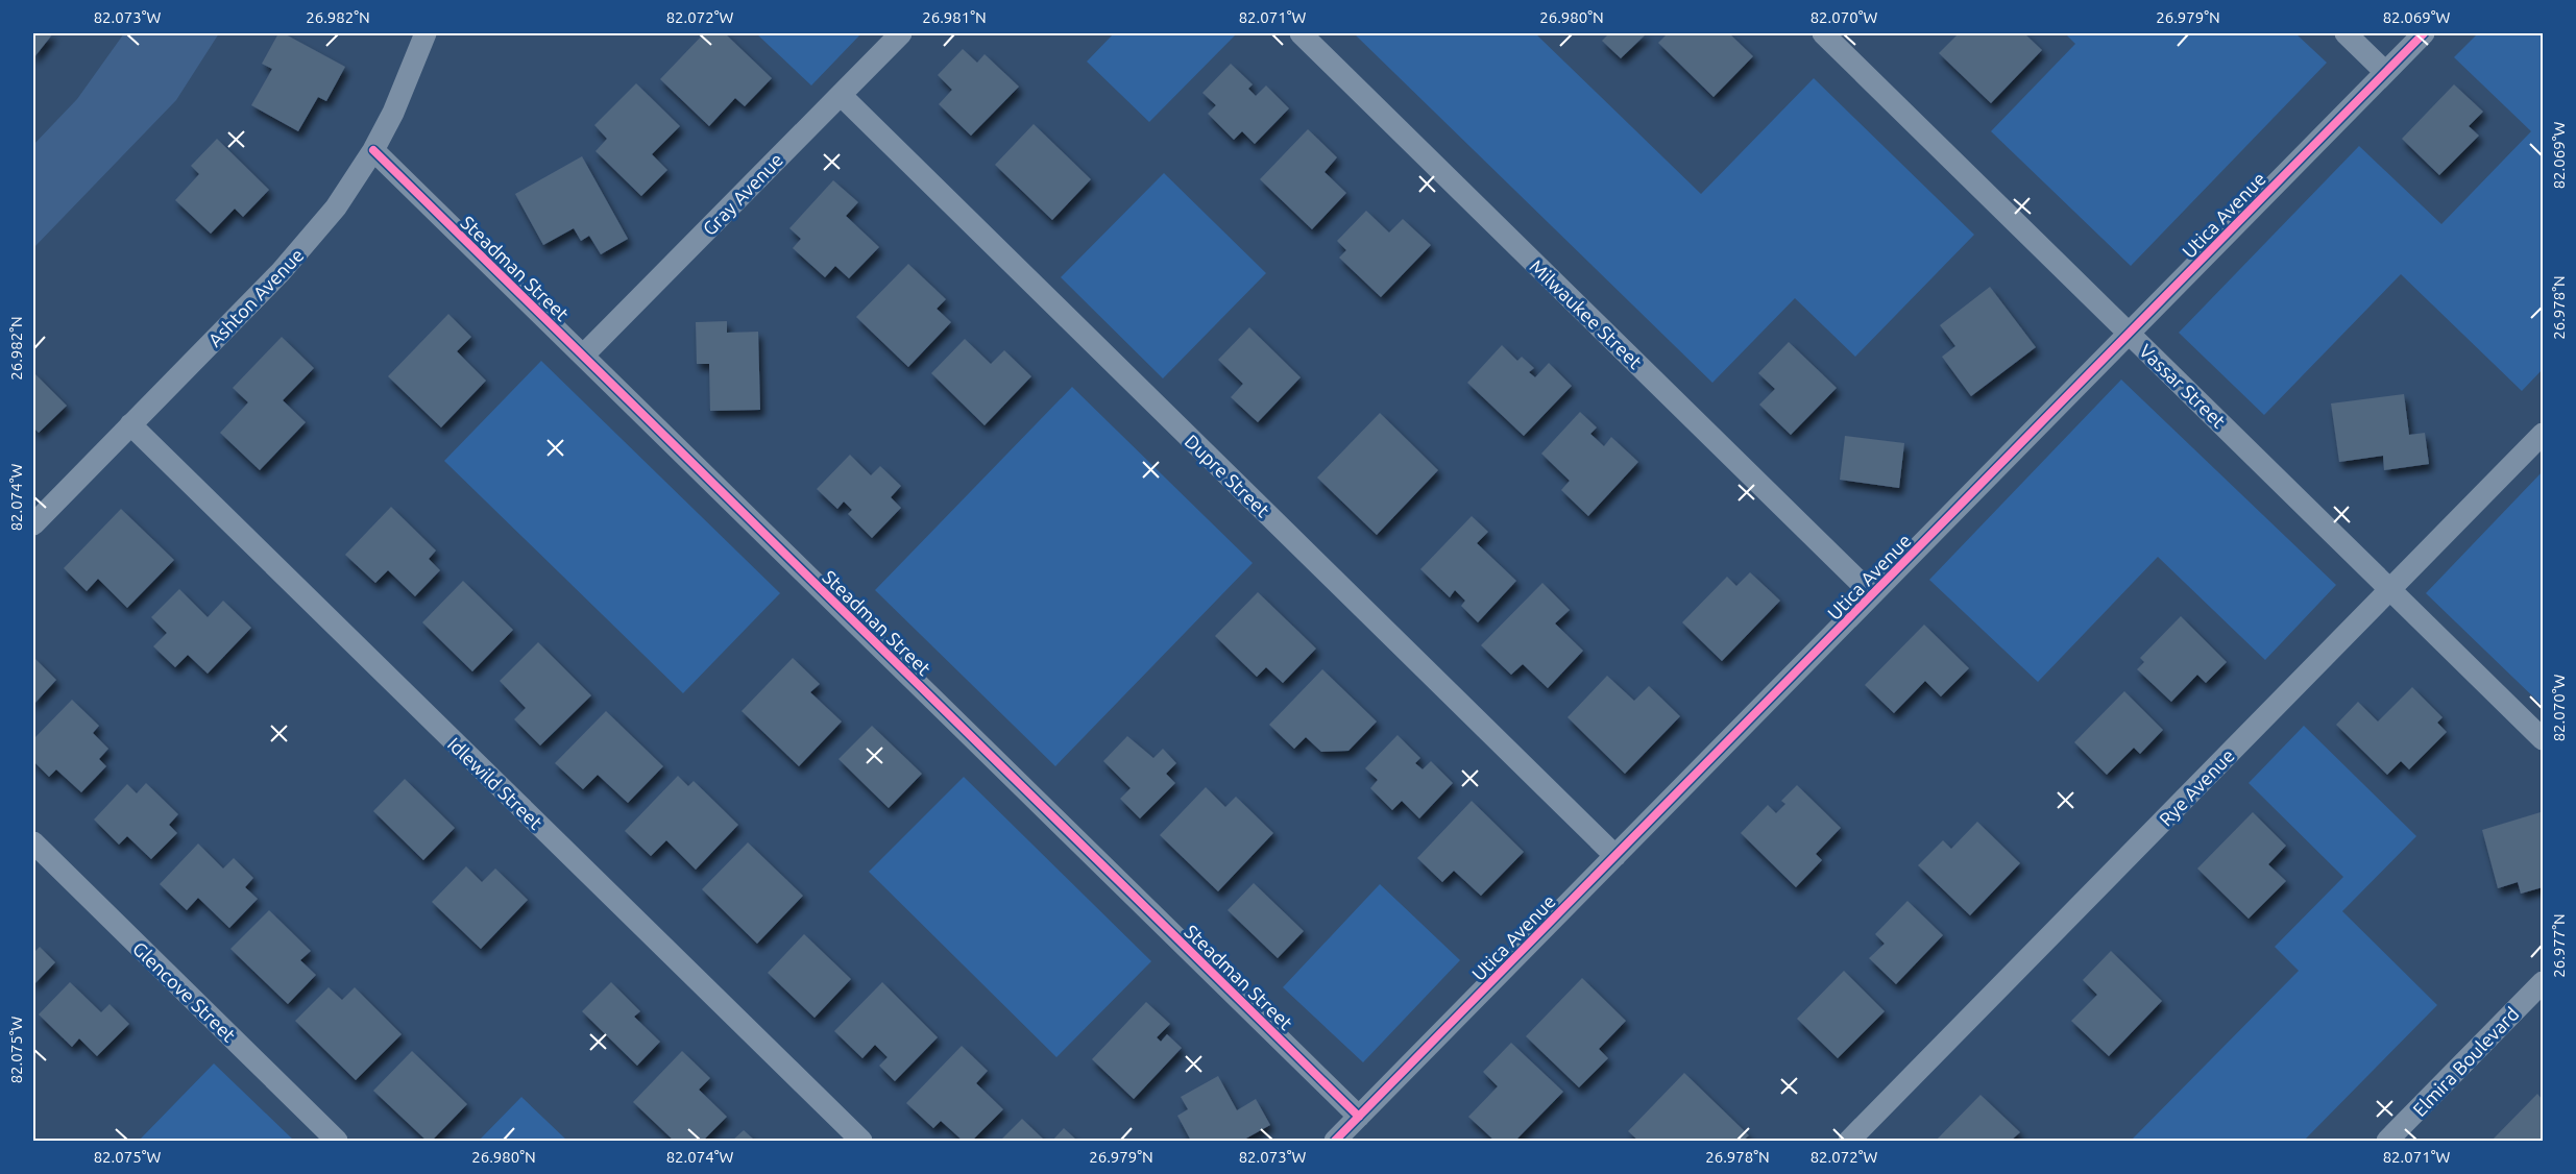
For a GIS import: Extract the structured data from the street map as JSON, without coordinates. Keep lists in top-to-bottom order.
{
  "streets": {
    "street": [
      "Gray Avenue",
      "Utica Avenue",
      "Steadman Street",
      "Ashton Avenue",
      "Milwaukee Street",
      "Vassar Street",
      "Dupre Street",
      "Idlewild Street",
      "Rye Avenue",
      "Glencove Street",
      "Elmira Boulevard"
    ]
  },
  "crossings": [
    ["Gray Avenue", "Steadman Street"],
    ["Gray Avenue", "Dupre Street"],
    ["Utica Avenue", "Steadman Street"],
    ["Utica Avenue", "Milwaukee Street"],
    ["Utica Avenue", "Vassar Street"],
    ["Utica Avenue", "Dupre Street"],
    ["Steadman Street", "Ashton Avenue"],
    ["Ashton Avenue", "Idlewild Street"],
    ["Vassar Street", "Rye Avenue"]
  ],
  "coordinates": [
    "82.073°W",
    "26.982°N",
    "82.072°W",
    "26.981°N",
    "82.071°W",
    "26.980°N",
    "82.070°W",
    "26.979°N",
    "82.069°W",
    "26.978°N",
    "82.074°W",
    "26.977°N",
    "82.075°W"
  ]
}
